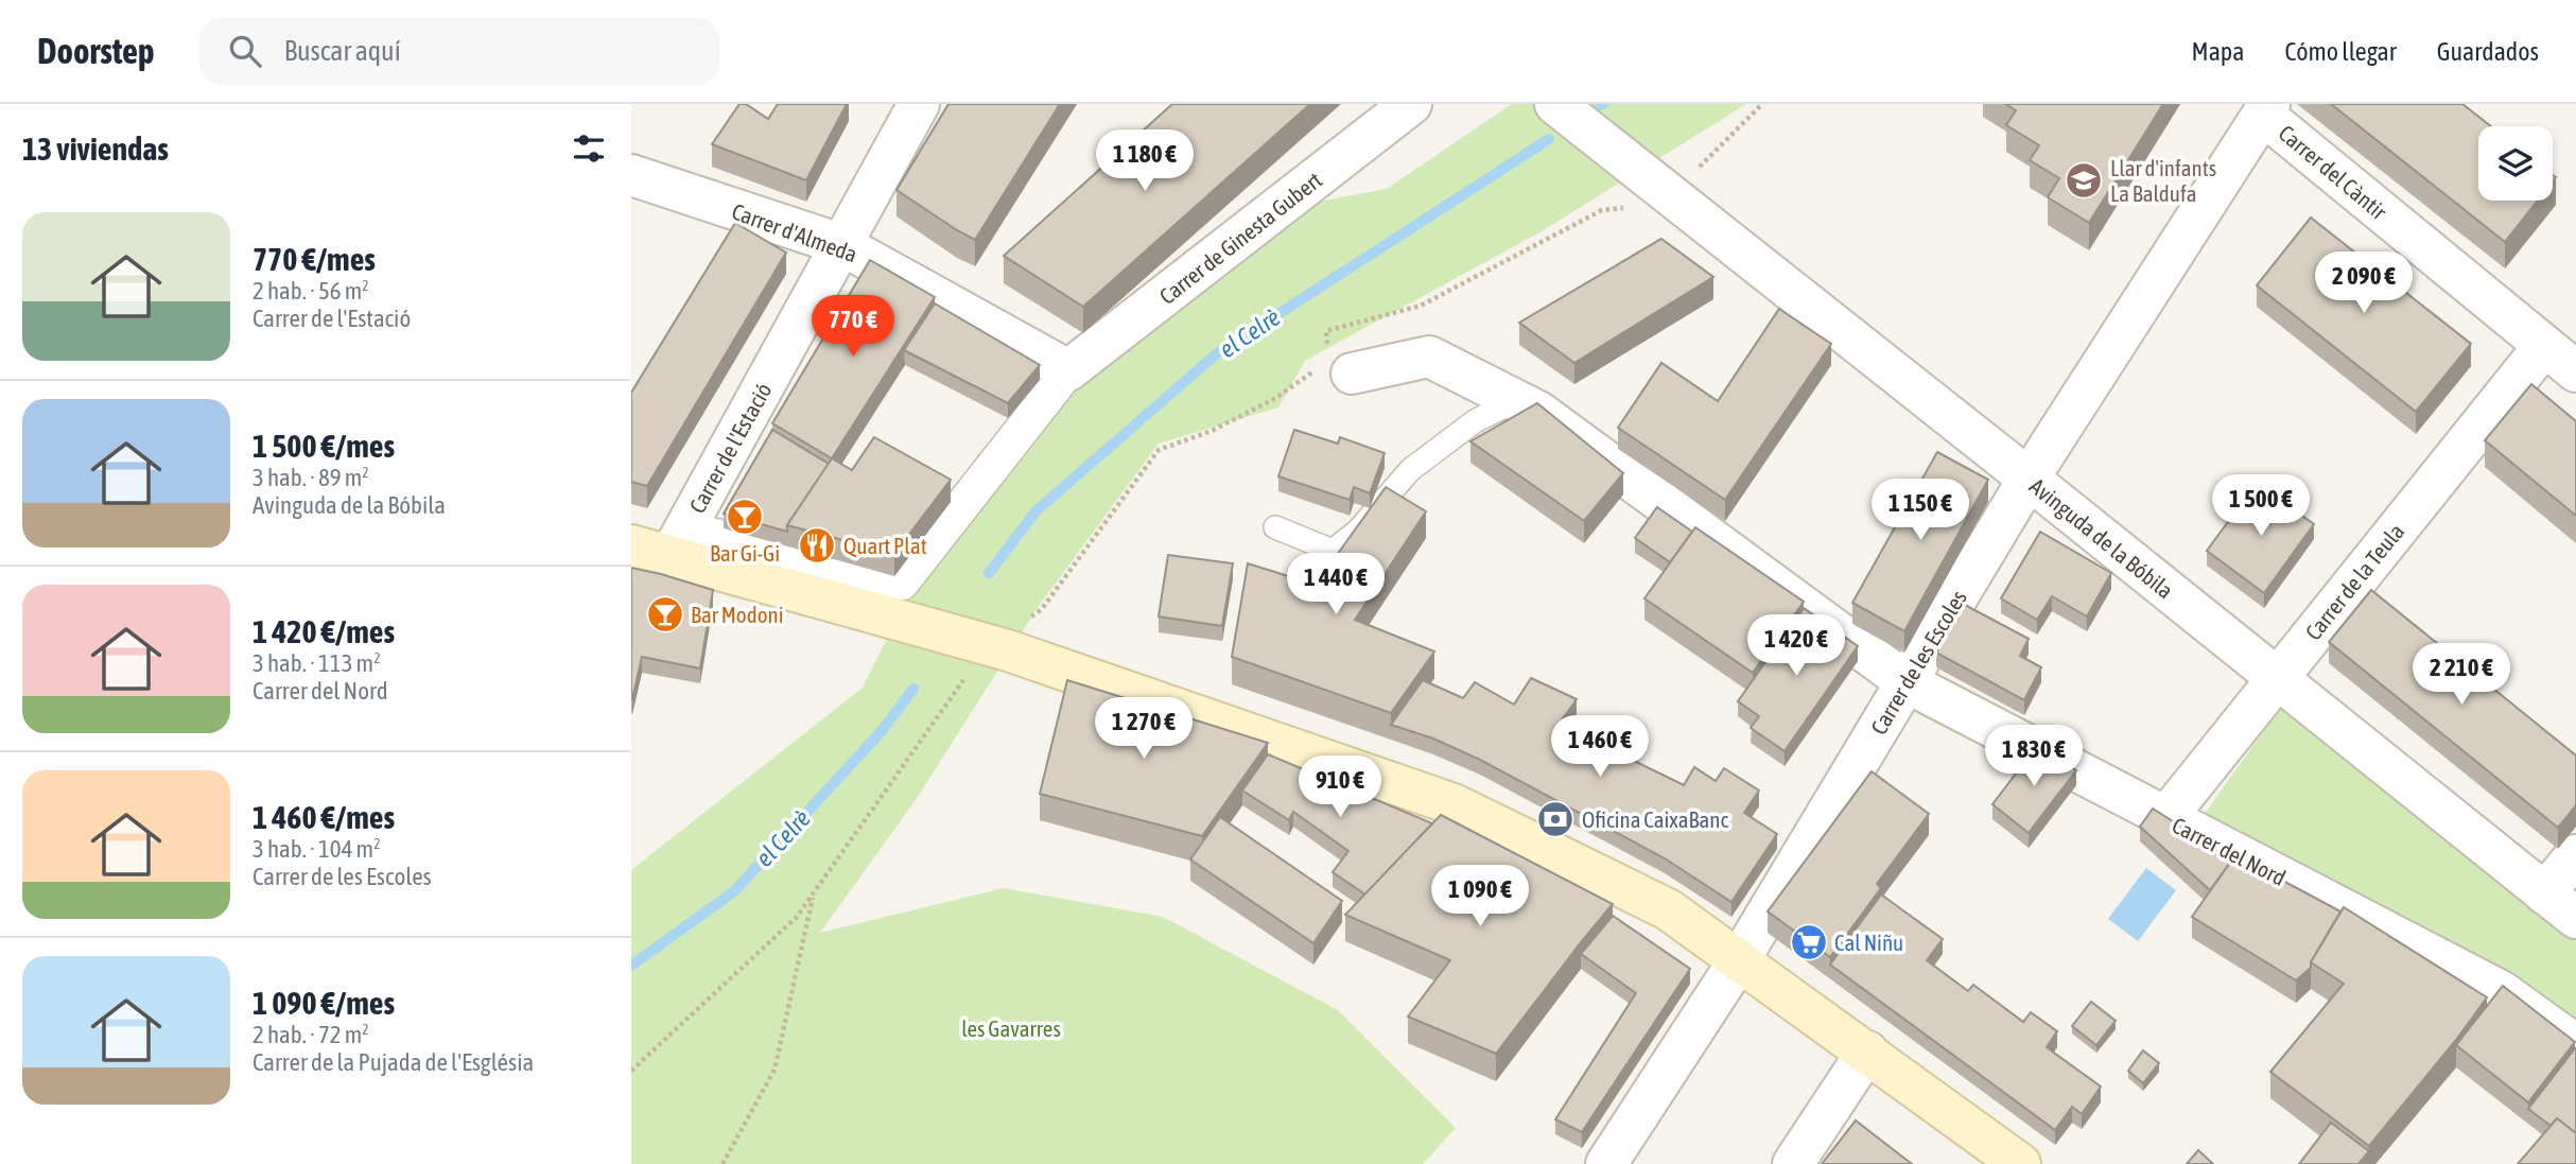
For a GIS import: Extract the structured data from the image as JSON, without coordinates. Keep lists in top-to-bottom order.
{
  "streets": {
    "street": [
      "Carrer del Càntir",
      "Carrer d'Almeda",
      "Carrer de Ginesta Gubert",
      "Carrer de l'Estació",
      "Avinguda de la Bóbila",
      "Carrer de la Teula",
      "Carrer de les Escoles",
      "Carrer del Nord"
    ]
  },
  "crossings": [
    ["Carrer del Càntir", "Carrer de la Teula"],
    ["Carrer del Càntir", "Carrer de les Escoles"],
    ["Carrer d'Almeda", "Carrer de Ginesta Gubert"],
    ["Carrer d'Almeda", "Carrer de l'Estació"],
    ["Avinguda de la Bóbila", "Carrer de la Teula"],
    ["Avinguda de la Bóbila", "Carrer de les Escoles"],
    ["Carrer de la Teula", "Carrer del Nord"],
    ["Carrer de les Escoles", "Carrer del Nord"]
  ],
  "water": ["el Celrè"],
  "parks": ["les Gavarres"],
  "places": {
    "school or university": ["Llar d'infants La Baldufa"],
    "bar": ["Bar Gi-Gi", "Bar Modoni"],
    "restaurant": ["Quart Plat"],
    "bank": ["Oficina CaixaBanc"],
    "supermarket": ["Cal Niñu"]
  },
  "page": {
    "header": "Doorstep",
    "search": "Buscar aquí",
    "nav": ["Mapa", "Cómo llegar", "Guardados"],
    "heading": "13 viviendas",
    "price": [
      "1 180 €",
      "2 090 €",
      "770 €",
      "1 500 €",
      "1 150 €",
      "1 440 €",
      "1 420 €",
      "2 210 €",
      "1 270 €",
      "1 460 €",
      "1 830 €",
      "910 €",
      "1 090 €"
    ],
    "list": [
      {
        "name": "770 €/mes",
        "note": "2 hab. · 56 m² · Carrer de l'Estació"
      },
      {
        "name": "1 500 €/mes",
        "note": "3 hab. · 89 m² · Avinguda de la Bóbila"
      },
      {
        "name": "1 420 €/mes",
        "note": "3 hab. · 113 m² · Carrer del Nord"
      },
      {
        "name": "1 460 €/mes",
        "note": "3 hab. · 104 m² · Carrer de les Escoles"
      },
      {
        "name": "1 090 €/mes",
        "note": "2 hab. · 72 m² · Carrer de la Pujada de l'Església"
      }
    ]
  }
}
